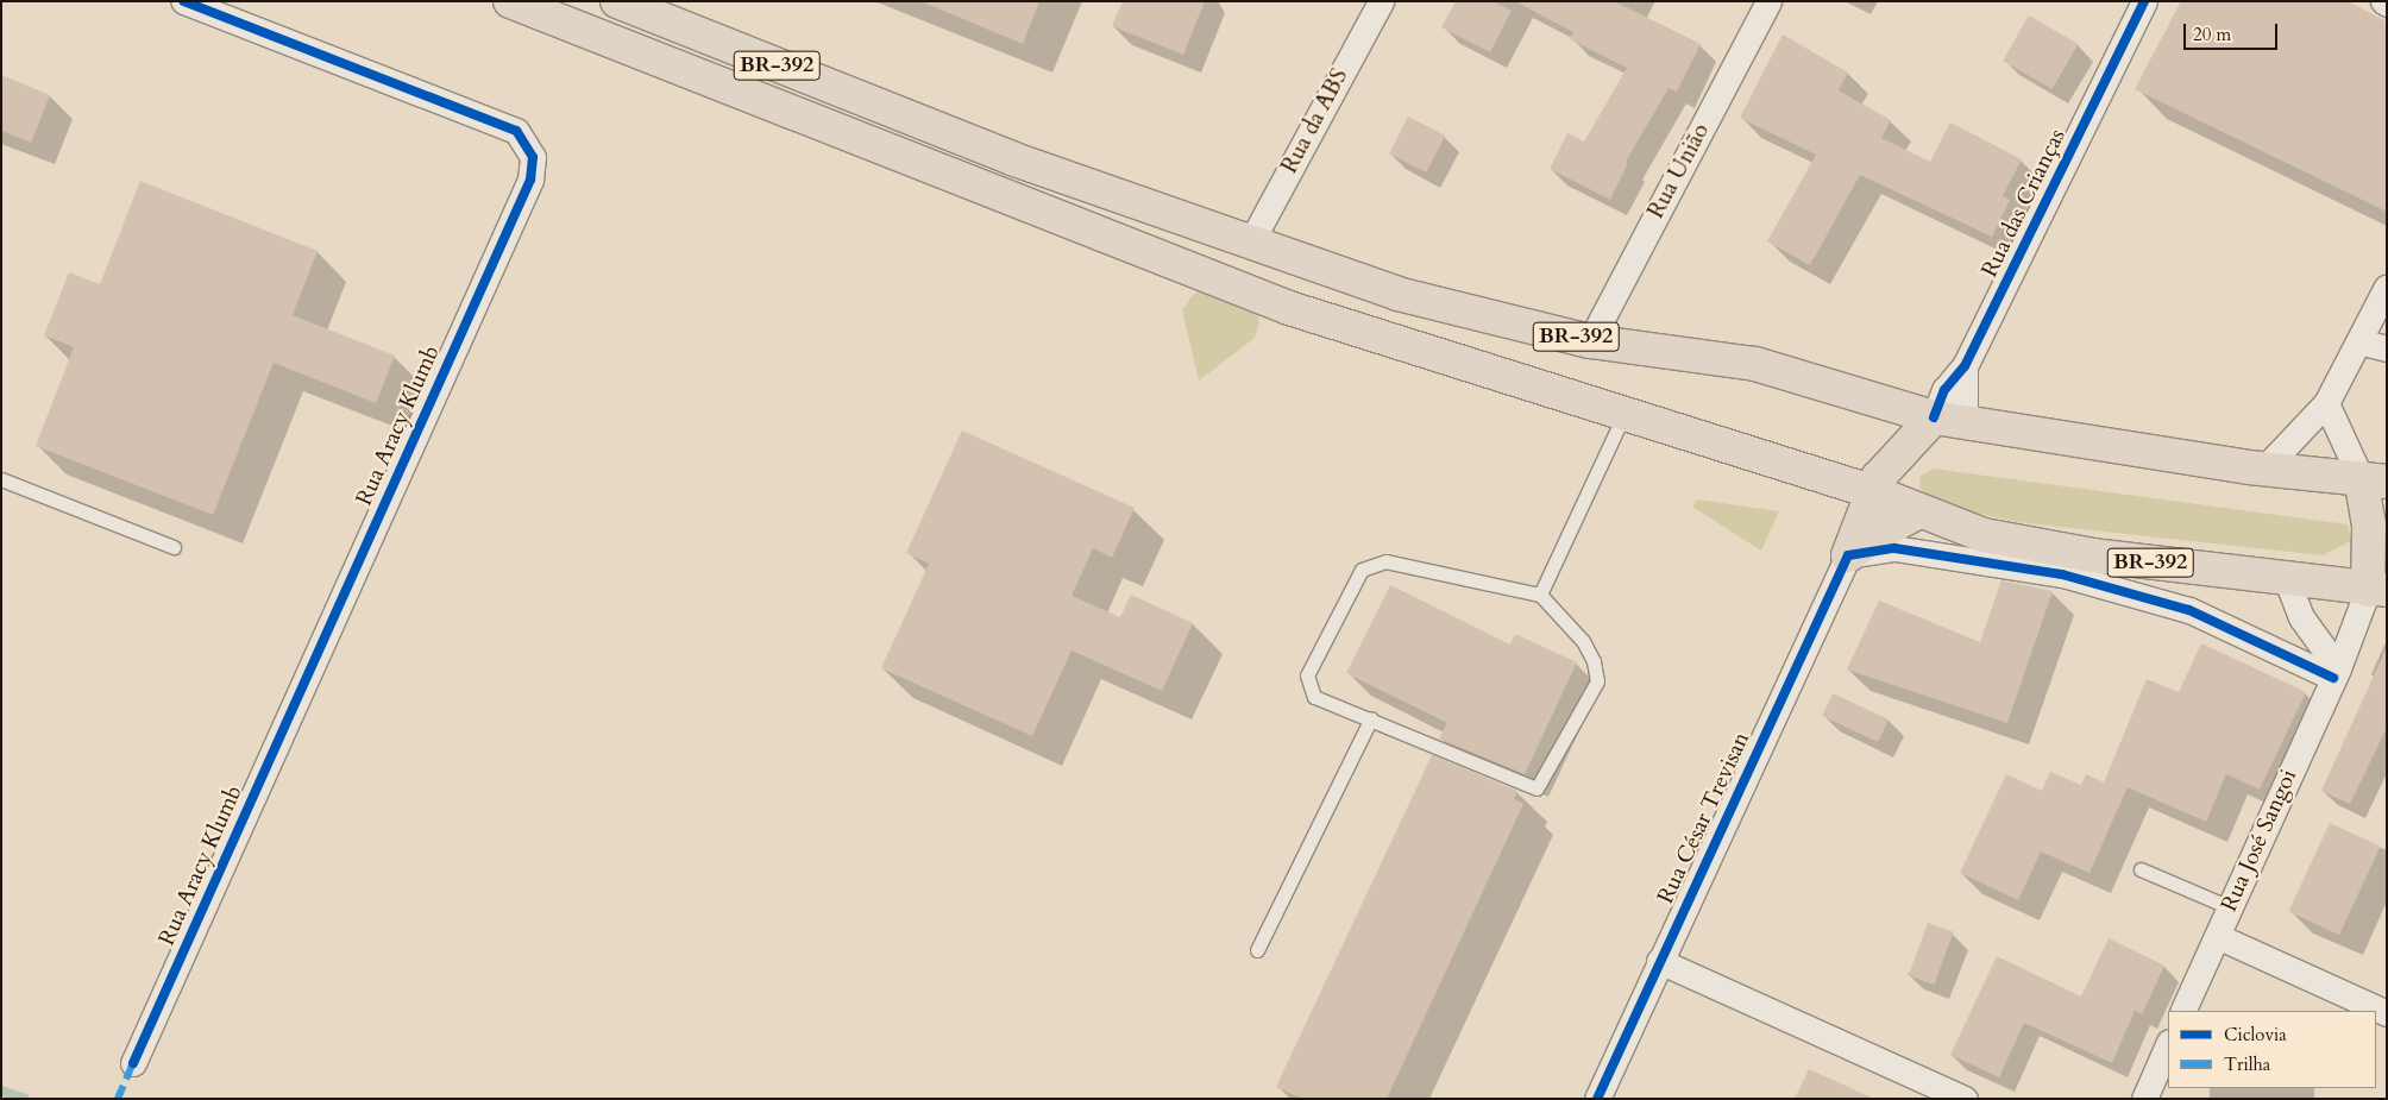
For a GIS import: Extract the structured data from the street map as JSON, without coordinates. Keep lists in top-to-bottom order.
{
  "streets": {
    "highway": ["BR-392"],
    "street": [
      "Rua da ABS",
      "Rua União",
      "Rua das Crianças",
      "Rua Aracy Klumb",
      "Rua César Trevisan",
      "Rua José Sangoi"
    ]
  },
  "crossings": [
    ["BR-392", "Rua da ABS"],
    ["BR-392", "Rua União"],
    ["BR-392", "Rua das Crianças"],
    ["BR-392", "Rua José Sangoi"]
  ],
  "legend": ["Ciclovia", "Trilha"],
  "scale_bar": "20 m"
}
